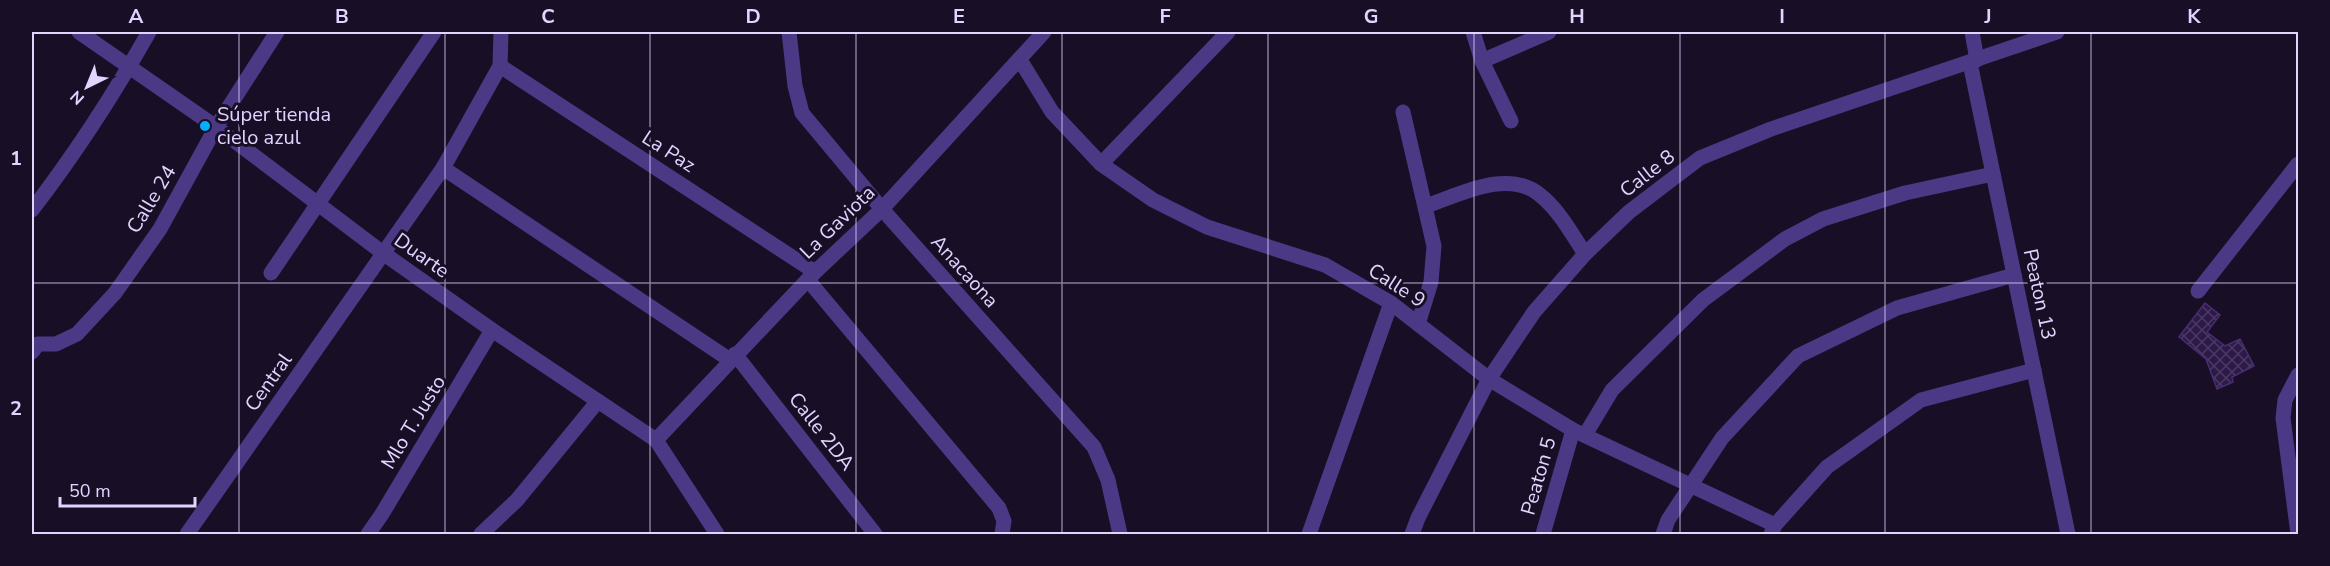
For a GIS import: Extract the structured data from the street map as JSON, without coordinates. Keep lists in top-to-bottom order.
{
  "streets": {
    "street": [
      "La Paz",
      "Calle 8",
      "Calle 24",
      "La Gaviota",
      "Duarte",
      "Anacaona",
      "Calle 9",
      "Peaton 13",
      "Central",
      "Mlo T. Justo",
      "Calle 2DA",
      "Peaton 5"
    ]
  },
  "crossings": [
    ["La Paz", "La Gaviota"],
    ["La Paz", "Central"],
    ["Calle 8", "Calle 9"],
    ["Calle 8", "Peaton 13"],
    ["Calle 24", "Duarte"],
    ["La Gaviota", "Duarte"],
    ["La Gaviota", "Anacaona"],
    ["La Gaviota", "Calle 9"],
    ["La Gaviota", "Calle 2DA"],
    ["Duarte", "Central"],
    ["Duarte", "Mlo T. Justo"],
    ["Calle 9", "Peaton 5"],
    ["Peaton 13", "Peaton 5"],
    ["Central", "Calle 2DA"]
  ],
  "places": ["Súper tienda cielo azul"],
  "scale_bar": "50 m",
  "north": "bottom left",
  "grid": {
    "columns": [
      "A",
      "B",
      "C",
      "D",
      "E",
      "F",
      "G",
      "H",
      "I",
      "J",
      "K"
    ],
    "rows": ["1", "2"]
  }
}
